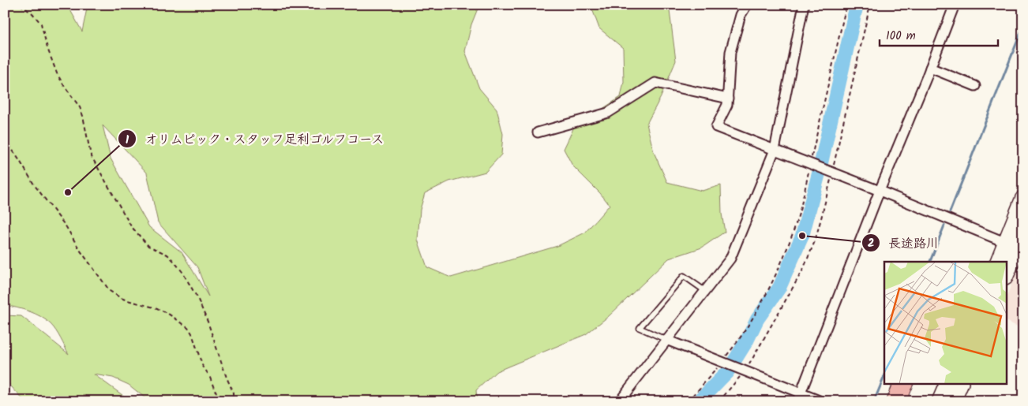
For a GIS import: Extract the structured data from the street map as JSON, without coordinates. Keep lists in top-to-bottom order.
{
  "places": ["オリムピック・スタッフ足利ゴルフコース", "長途路川"],
  "scale_bar": "100 m"
}
